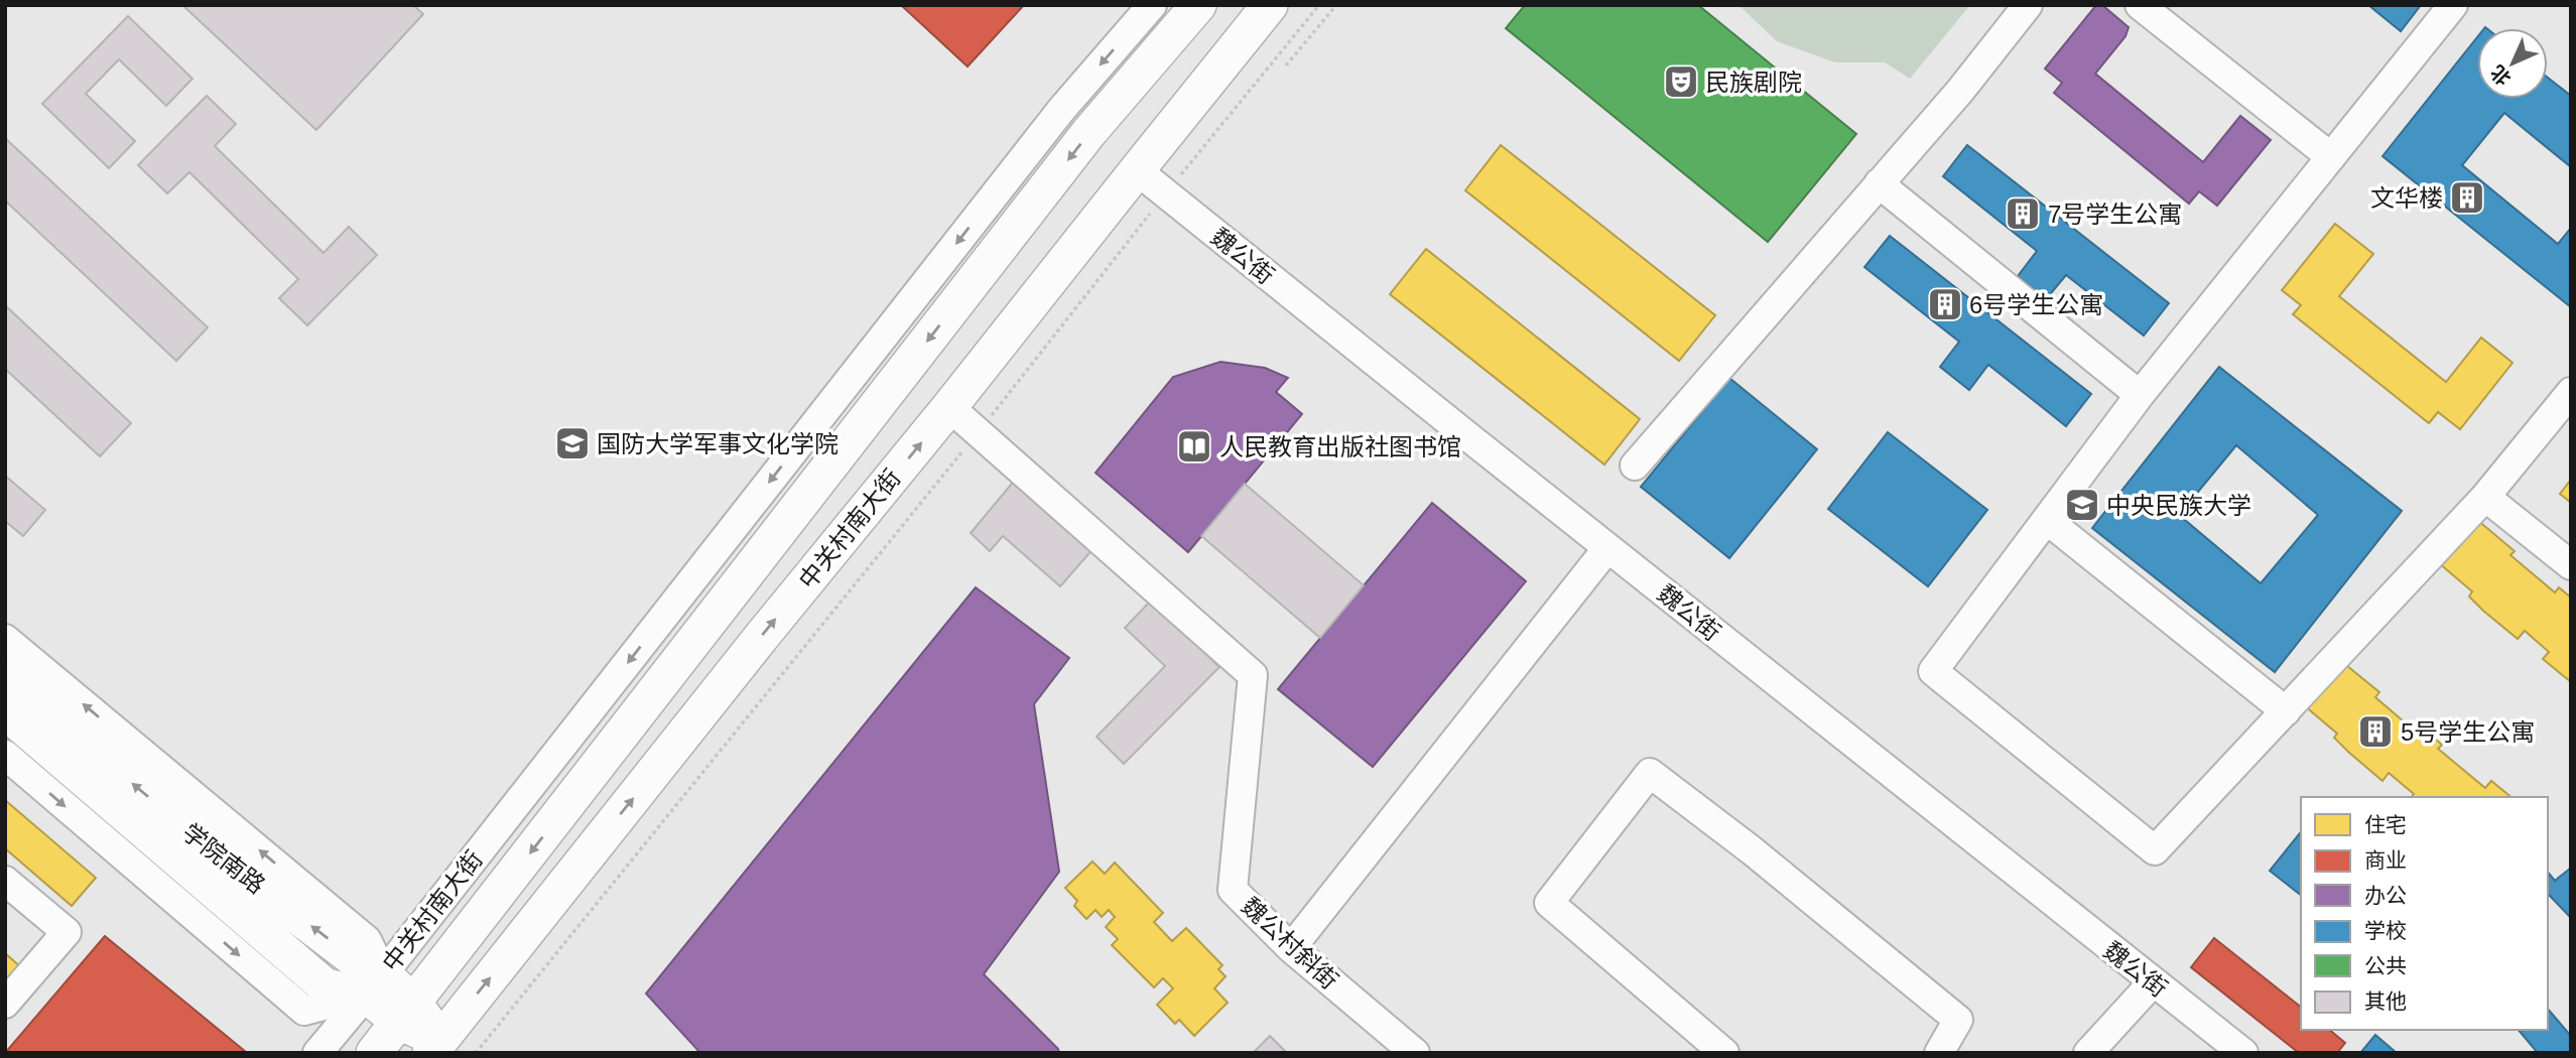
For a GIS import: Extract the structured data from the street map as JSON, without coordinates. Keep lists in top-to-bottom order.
{
  "streets": {
    "main road": ["中关村南大街", "学院南路"],
    "street": ["魏公街", "魏公村斜街"]
  },
  "crossings": [
    ["魏公街", "中关村南大街"],
    ["中关村南大街", "学院南路"]
  ],
  "places": {
    "theatre": ["民族剧院"],
    "building": [
      "文华楼",
      "7号学生公寓",
      "6号学生公寓",
      "5号学生公寓"
    ],
    "school or university": ["国防大学军事文化学院", "中央民族大学"],
    "library": ["人民教育出版社图书馆"]
  },
  "legend": [
    "住宅",
    "商业",
    "办公",
    "学校",
    "公共",
    "其他"
  ],
  "north": "bottom left"
}
